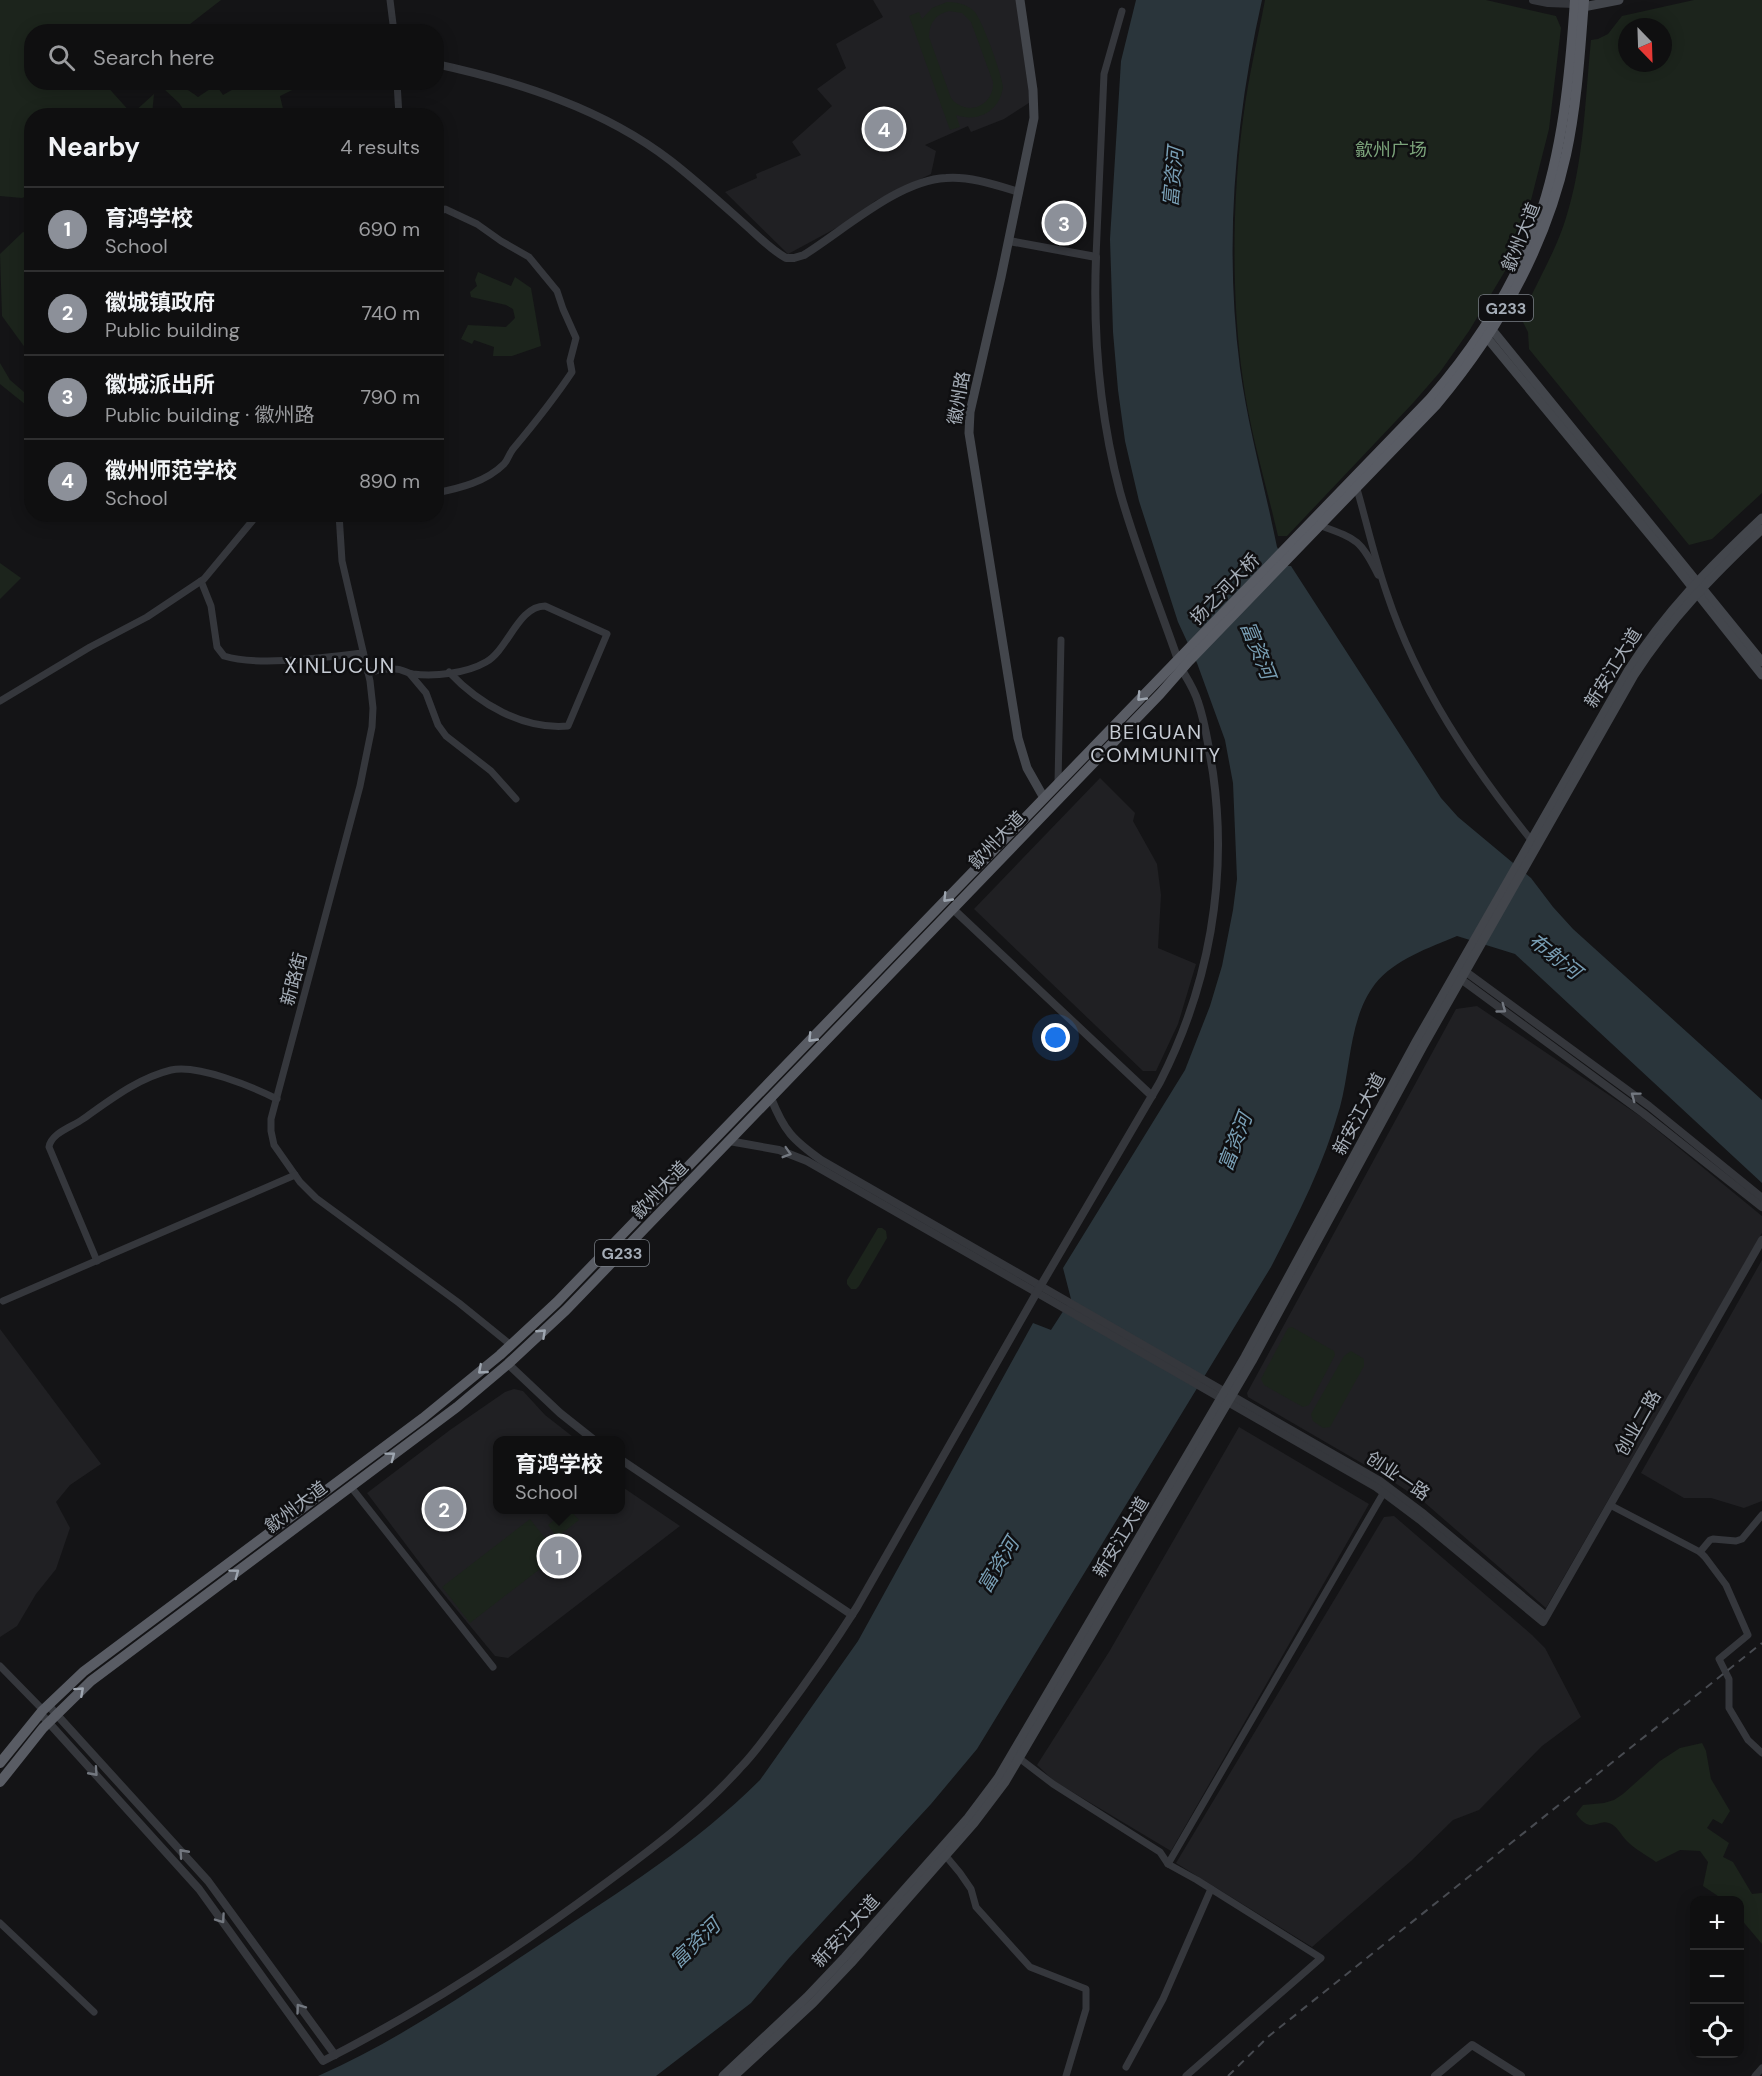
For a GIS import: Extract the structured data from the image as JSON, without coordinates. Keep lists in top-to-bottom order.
{
  "streets": {
    "highway": ["歙州大道", "G233", "扬之河大桥"],
    "main road": ["徽州路", "新安江大道"],
    "street": ["新路街", "创业二路", "创业一路"]
  },
  "crossings": [
    ["歙州大道", "徽州路"],
    ["歙州大道", "扬之河大桥"],
    ["歙州大道", "新路街"],
    ["新安江大道", "创业一路"],
    ["创业二路", "创业一路"]
  ],
  "districts": ["XINLUCUN", "BEIGUAN COMMUNITY"],
  "water": ["富资河", "布射河"],
  "parks": ["歙州广场"],
  "north": "bottom right",
  "page": {
    "search": "Search here",
    "pins": [
      "4",
      "3",
      "2",
      "1"
    ],
    "heading": ["Nearby", "4 results"],
    "list": [
      {
        "mark": "1",
        "name": "育鸿学校",
        "note": "School",
        "value": "690 m"
      },
      {
        "mark": "2",
        "name": "徽城镇政府",
        "note": "Public building",
        "value": "740 m"
      },
      {
        "mark": "3",
        "name": "徽城派出所",
        "note": "Public building · 徽州路",
        "value": "790 m"
      },
      {
        "mark": "4",
        "name": "徽州师范学校",
        "note": "School",
        "value": "890 m"
      }
    ],
    "popup": ["育鸿学校", "School"],
    "map_buttons": ["+", "−"]
  }
}
